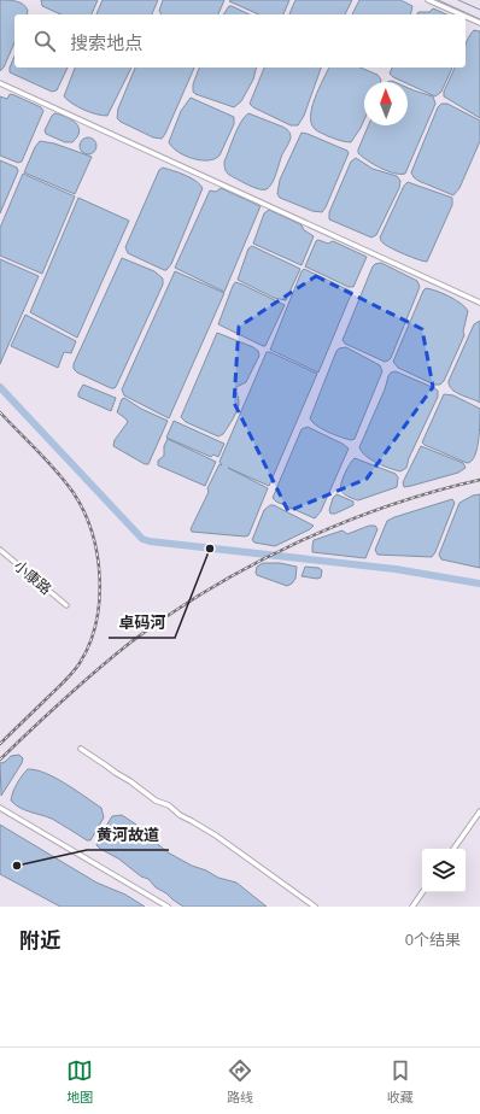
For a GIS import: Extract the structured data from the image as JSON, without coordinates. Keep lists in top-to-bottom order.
{
  "streets": {
    "street": ["小康路"]
  },
  "places": ["卓码河", "黄河故道"],
  "north": "top",
  "page": {
    "search": "搜索地点",
    "heading": ["附近", "0个结果"],
    "nav": ["地图", "路线", "收藏"]
  }
}
